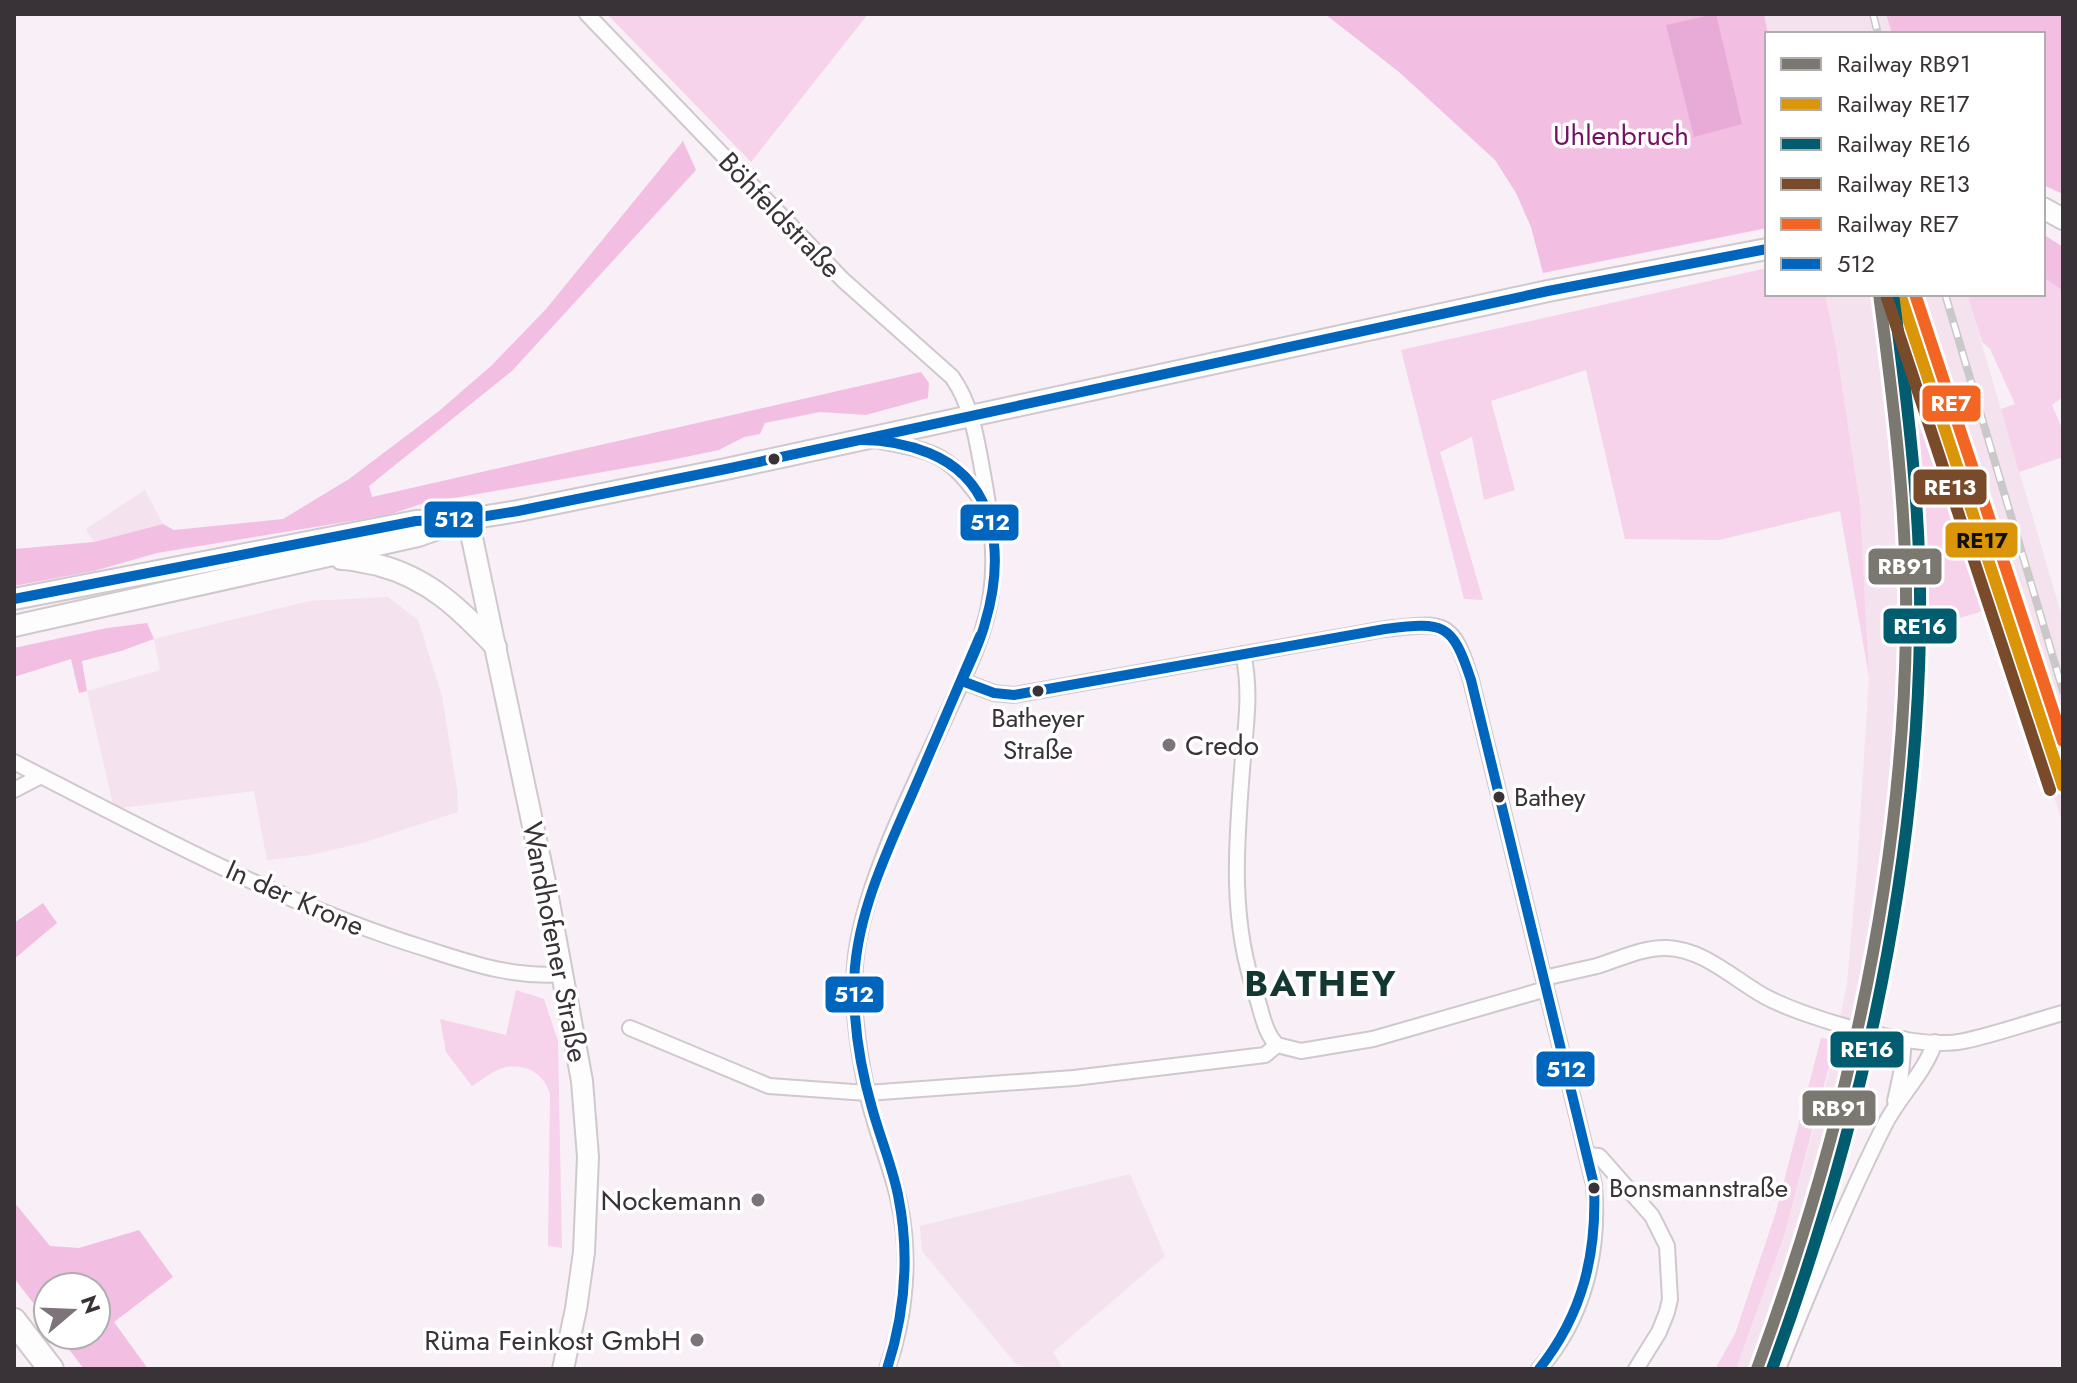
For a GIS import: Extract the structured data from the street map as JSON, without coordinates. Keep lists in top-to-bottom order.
{
  "streets": {
    "main road": ["Wandhofener Straße"],
    "street": ["Böhfeldstraße", "In der Krone"]
  },
  "crossings": [
    ["In der Krone", "Wandhofener Straße"]
  ],
  "districts": ["BATHEY"],
  "parks": ["Uhlenbruch"],
  "places": [
    "Batheyer Straße",
    "Credo",
    "Bathey",
    "Bonsmannstraße",
    "Nockemann",
    "Rüma Feinkost GmbH"
  ],
  "lines": [
    "transit line 512",
    "rail line RB91",
    "rail line RE17",
    "rail line RE16",
    "rail line RE7",
    "rail line RE13"
  ],
  "legend": [
    "Railway RB91",
    "Railway RE17",
    "Railway RE16",
    "Railway RE13",
    "Railway RE7",
    "512"
  ],
  "north": "right"
}
